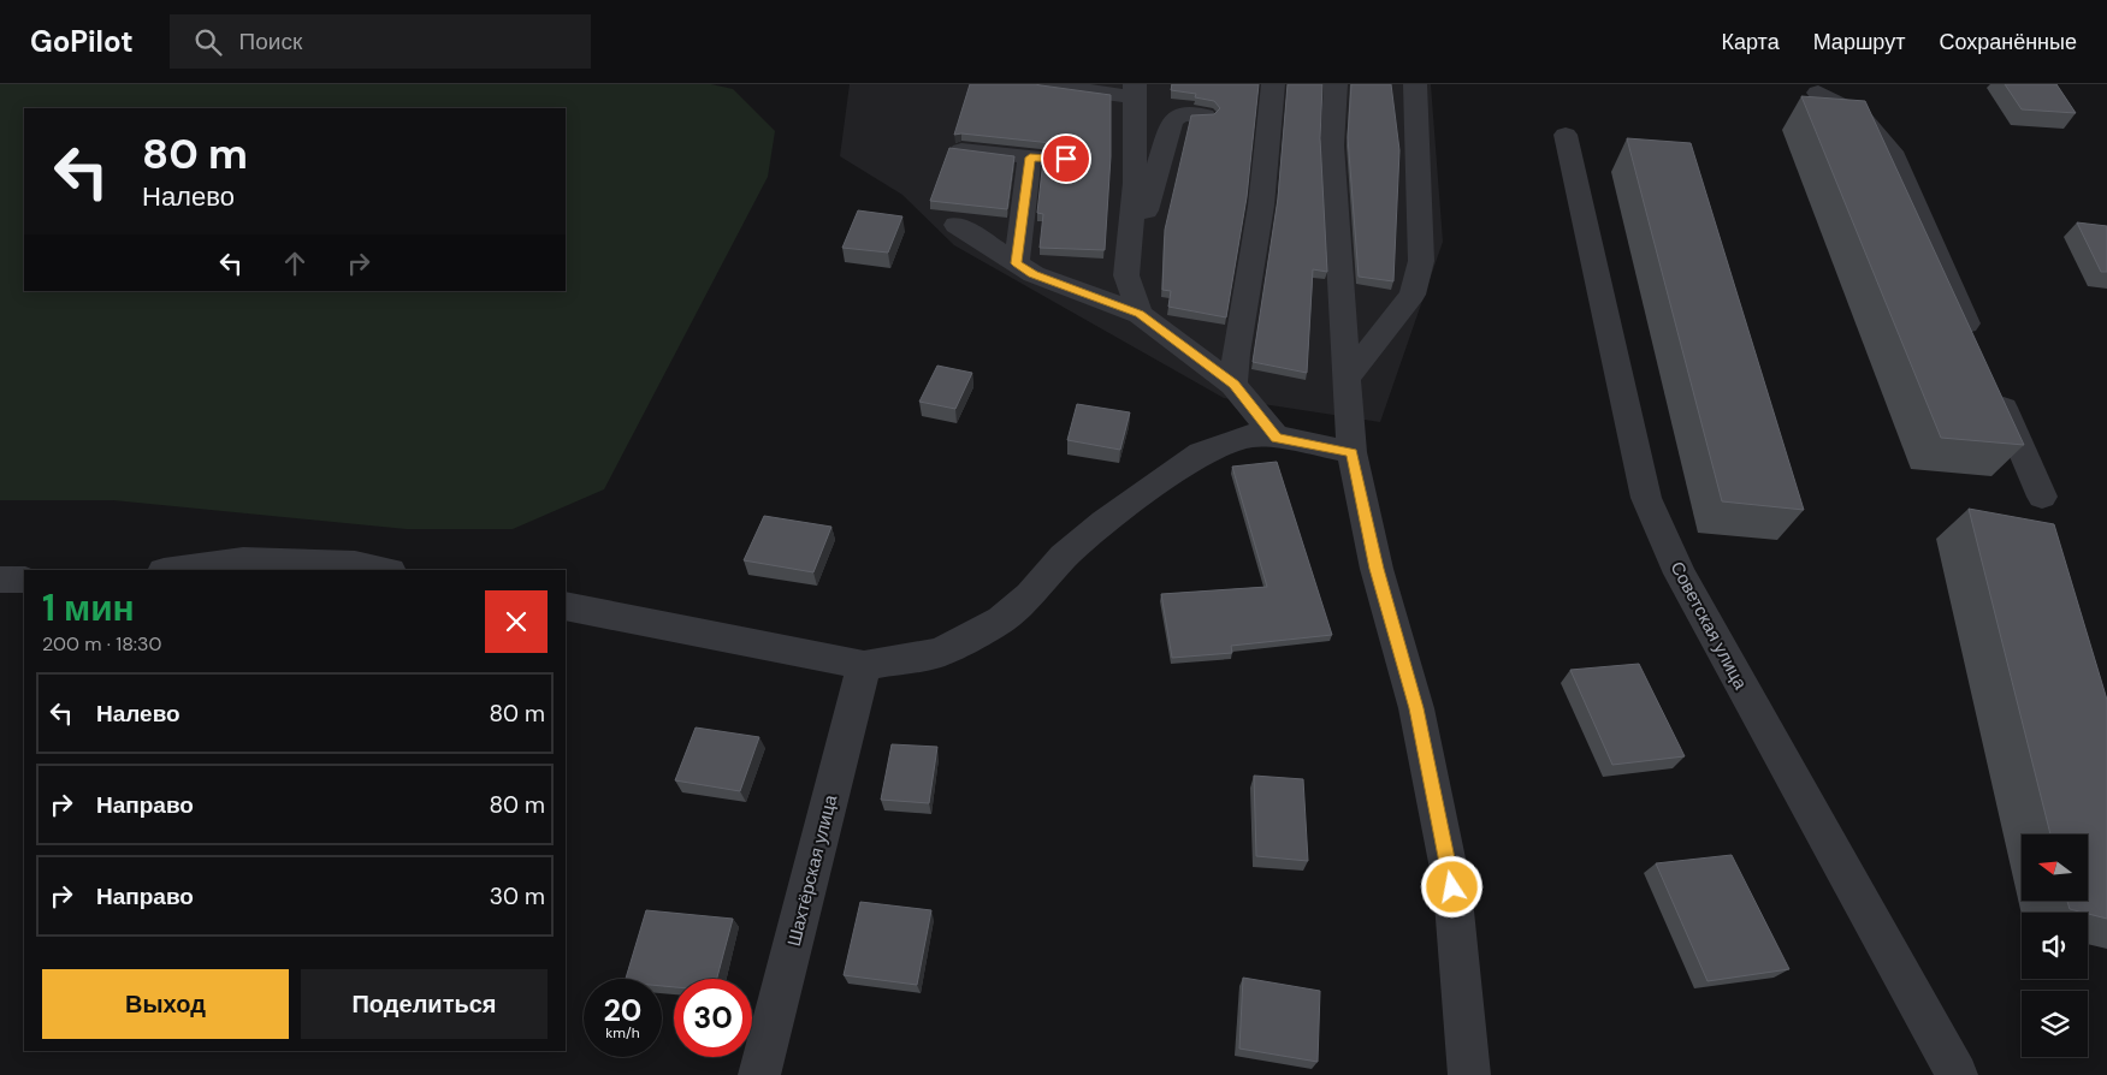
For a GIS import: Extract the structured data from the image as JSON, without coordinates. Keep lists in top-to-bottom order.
{
  "streets": {
    "street": ["Советская улица", "Шахтёрская улица"]
  },
  "north": "left",
  "page": {
    "header": "GoPilot",
    "search": "Поиск",
    "nav": ["Карта", "Маршрут", "Сохранённые"],
    "turn": ["80 m", "Налево"],
    "heading": ["1 мин", "200 m · 18:30"],
    "list": [
      {
        "name": "Налево",
        "value": "80 m"
      },
      {
        "name": "Направо",
        "value": "80 m"
      },
      {
        "name": "Направо",
        "value": "30 m"
      }
    ],
    "buttons": ["Выход", "Поделиться"],
    "speed": "20 km/h",
    "limit": "30"
  }
}
